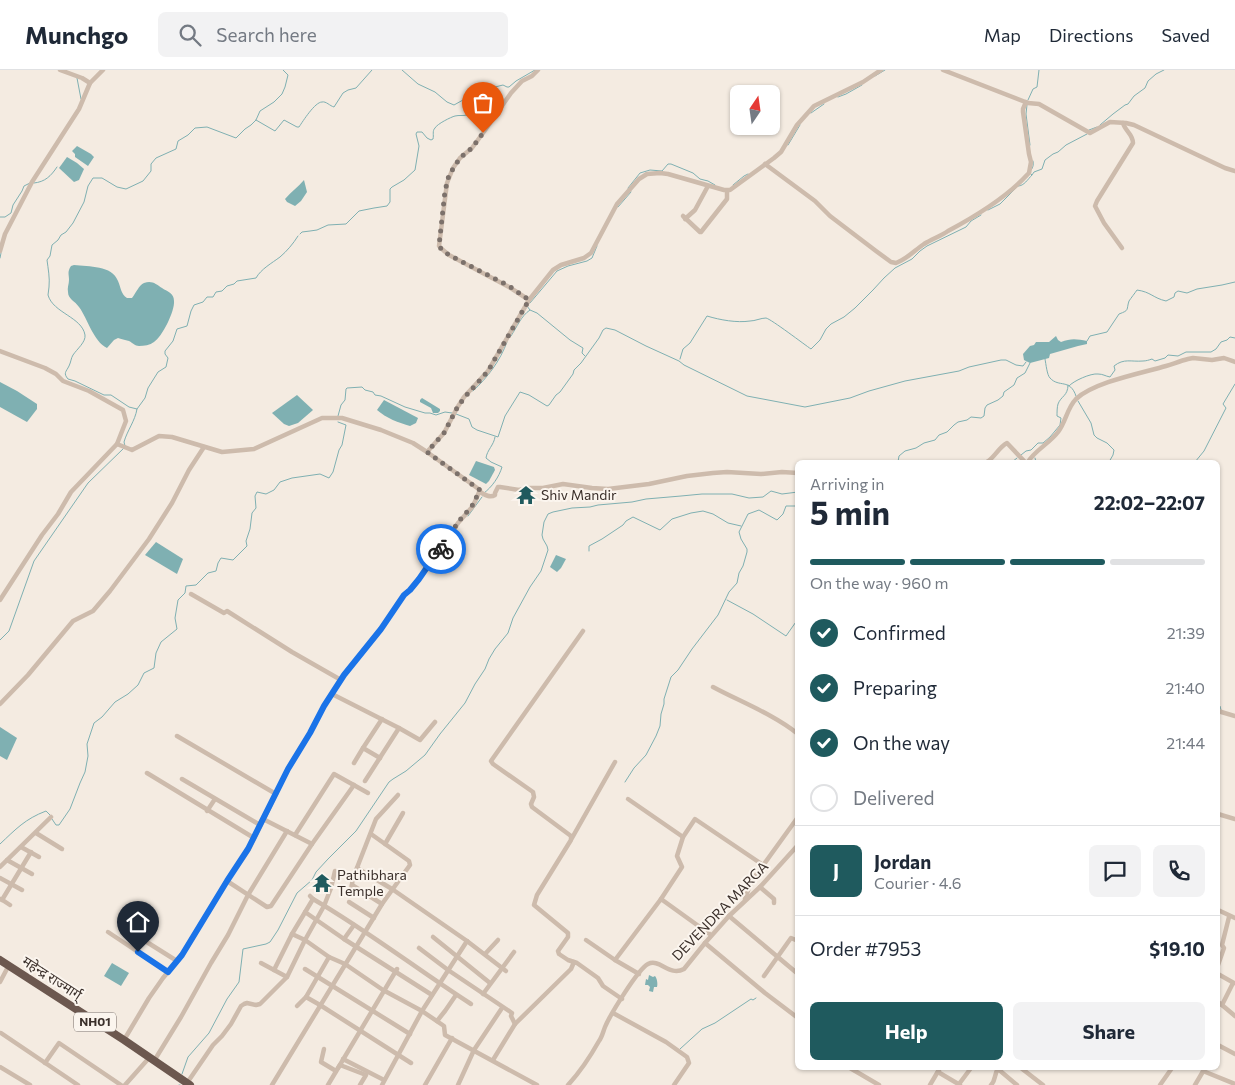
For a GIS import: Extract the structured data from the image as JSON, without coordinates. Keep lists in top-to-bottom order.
{
  "streets": {
    "highway": ["महेन्द्र राज्मार्ग्", "NH01"],
    "street": ["DEVENDRA MARGA"]
  },
  "places": {
    "temple": ["Shiv Mandir", "Pathibhara Temple"]
  },
  "north": "top",
  "page": {
    "header": "Munchgo",
    "search": "Search here",
    "nav": ["Map", "Directions", "Saved"],
    "heading": ["5 min", "Arriving in", "22:02–22:07"],
    "panel": [
      "Jordan",
      "Courier · 4.6",
      "Order #7953",
      "$19.10"
    ],
    "bar": "On the way · 960 m",
    "list": [
      ["Confirmed", "21:39"],
      ["Preparing", "21:40"],
      ["On the way", "21:44"],
      "Delivered"
    ],
    "round": "J",
    "buttons": ["Help", "Share"]
  }
}
